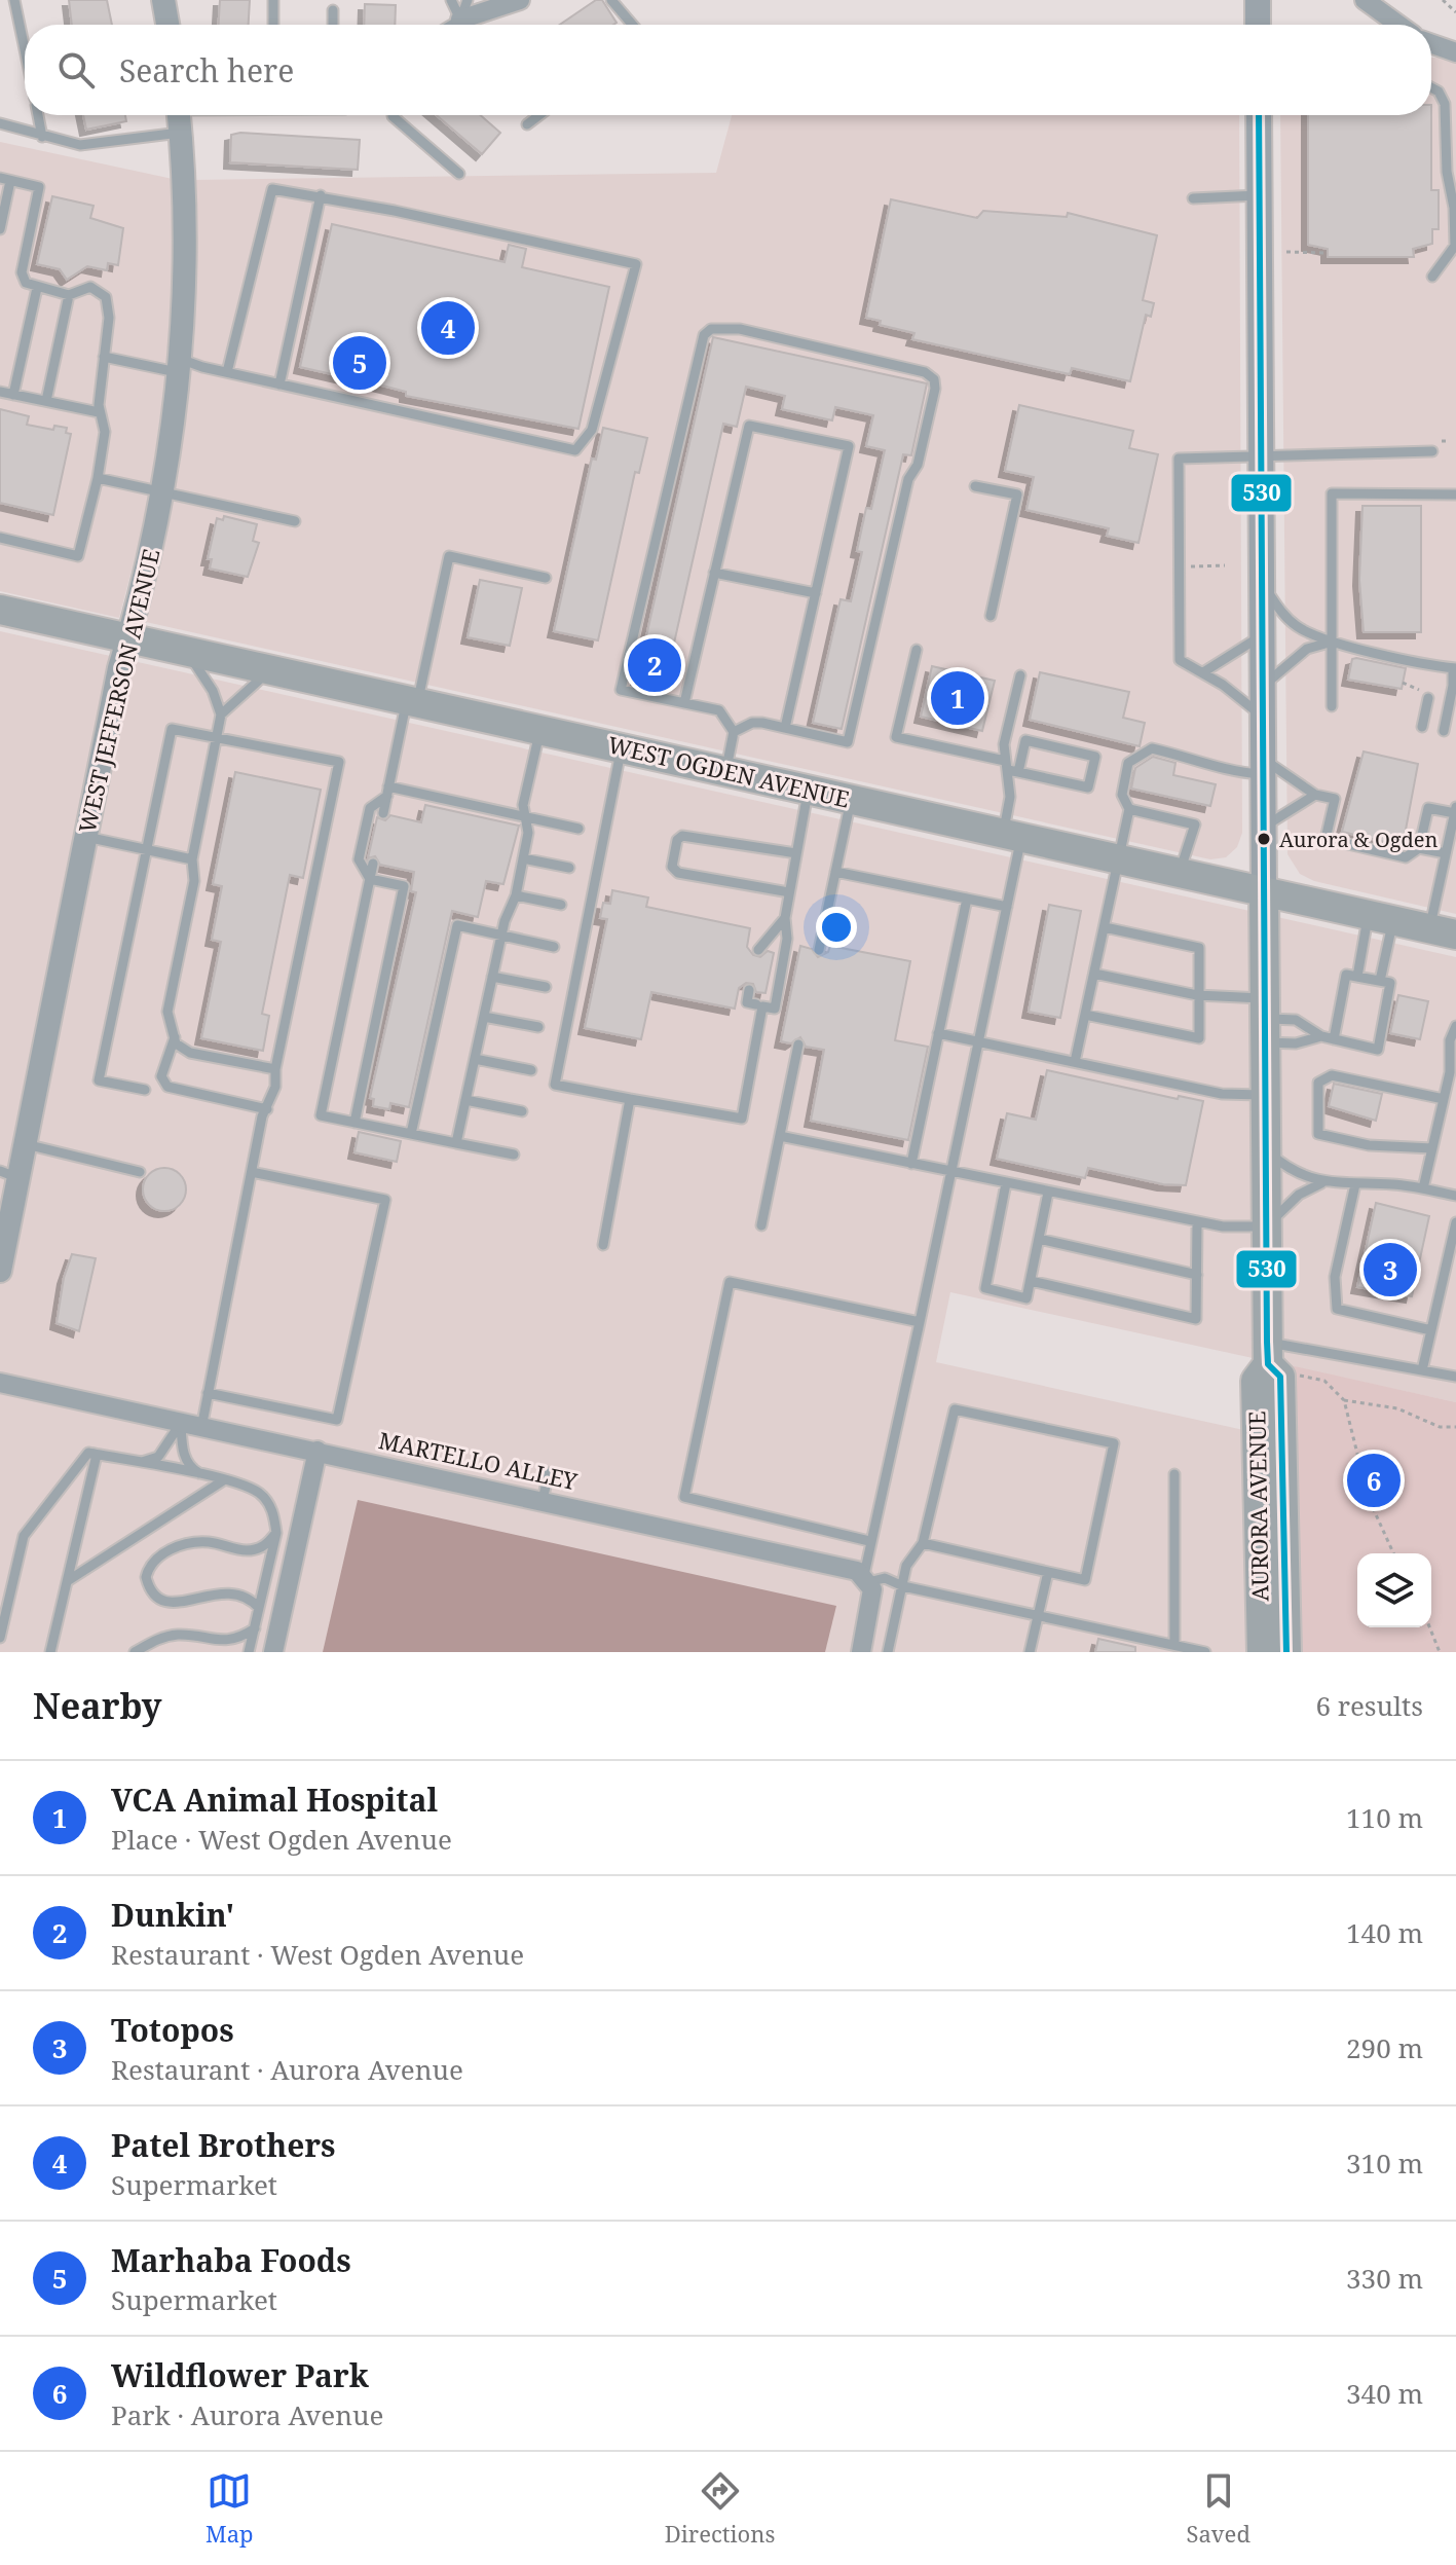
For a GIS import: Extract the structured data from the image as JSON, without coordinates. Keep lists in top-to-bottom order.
{
  "streets": {
    "main road": ["WEST OGDEN AVENUE", "AURORA AVENUE"],
    "street": ["WEST JEFFERSON AVENUE", "MARTELLO ALLEY"]
  },
  "crossings": [
    ["WEST JEFFERSON AVENUE", "WEST OGDEN AVENUE"],
    ["WEST OGDEN AVENUE", "AURORA AVENUE"]
  ],
  "places": ["Aurora & Ogden"],
  "lines": ["transit line 530"],
  "page": {
    "search": "Search here",
    "pins": [
      "4",
      "5",
      "2",
      "1",
      "3",
      "6"
    ],
    "heading": ["Nearby", "6 results"],
    "list": [
      {
        "mark": "1",
        "name": "VCA Animal Hospital",
        "note": "Place · West Ogden Avenue",
        "value": "110 m"
      },
      {
        "mark": "2",
        "name": "Dunkin'",
        "note": "Restaurant · West Ogden Avenue",
        "value": "140 m"
      },
      {
        "mark": "3",
        "name": "Totopos",
        "note": "Restaurant · Aurora Avenue",
        "value": "290 m"
      },
      {
        "mark": "4",
        "name": "Patel Brothers",
        "note": "Supermarket",
        "value": "310 m"
      },
      {
        "mark": "5",
        "name": "Marhaba Foods",
        "note": "Supermarket",
        "value": "330 m"
      },
      {
        "mark": "6",
        "name": "Wildflower Park",
        "note": "Park · Aurora Avenue",
        "value": "340 m"
      }
    ],
    "nav": ["Map", "Directions", "Saved"]
  }
}
